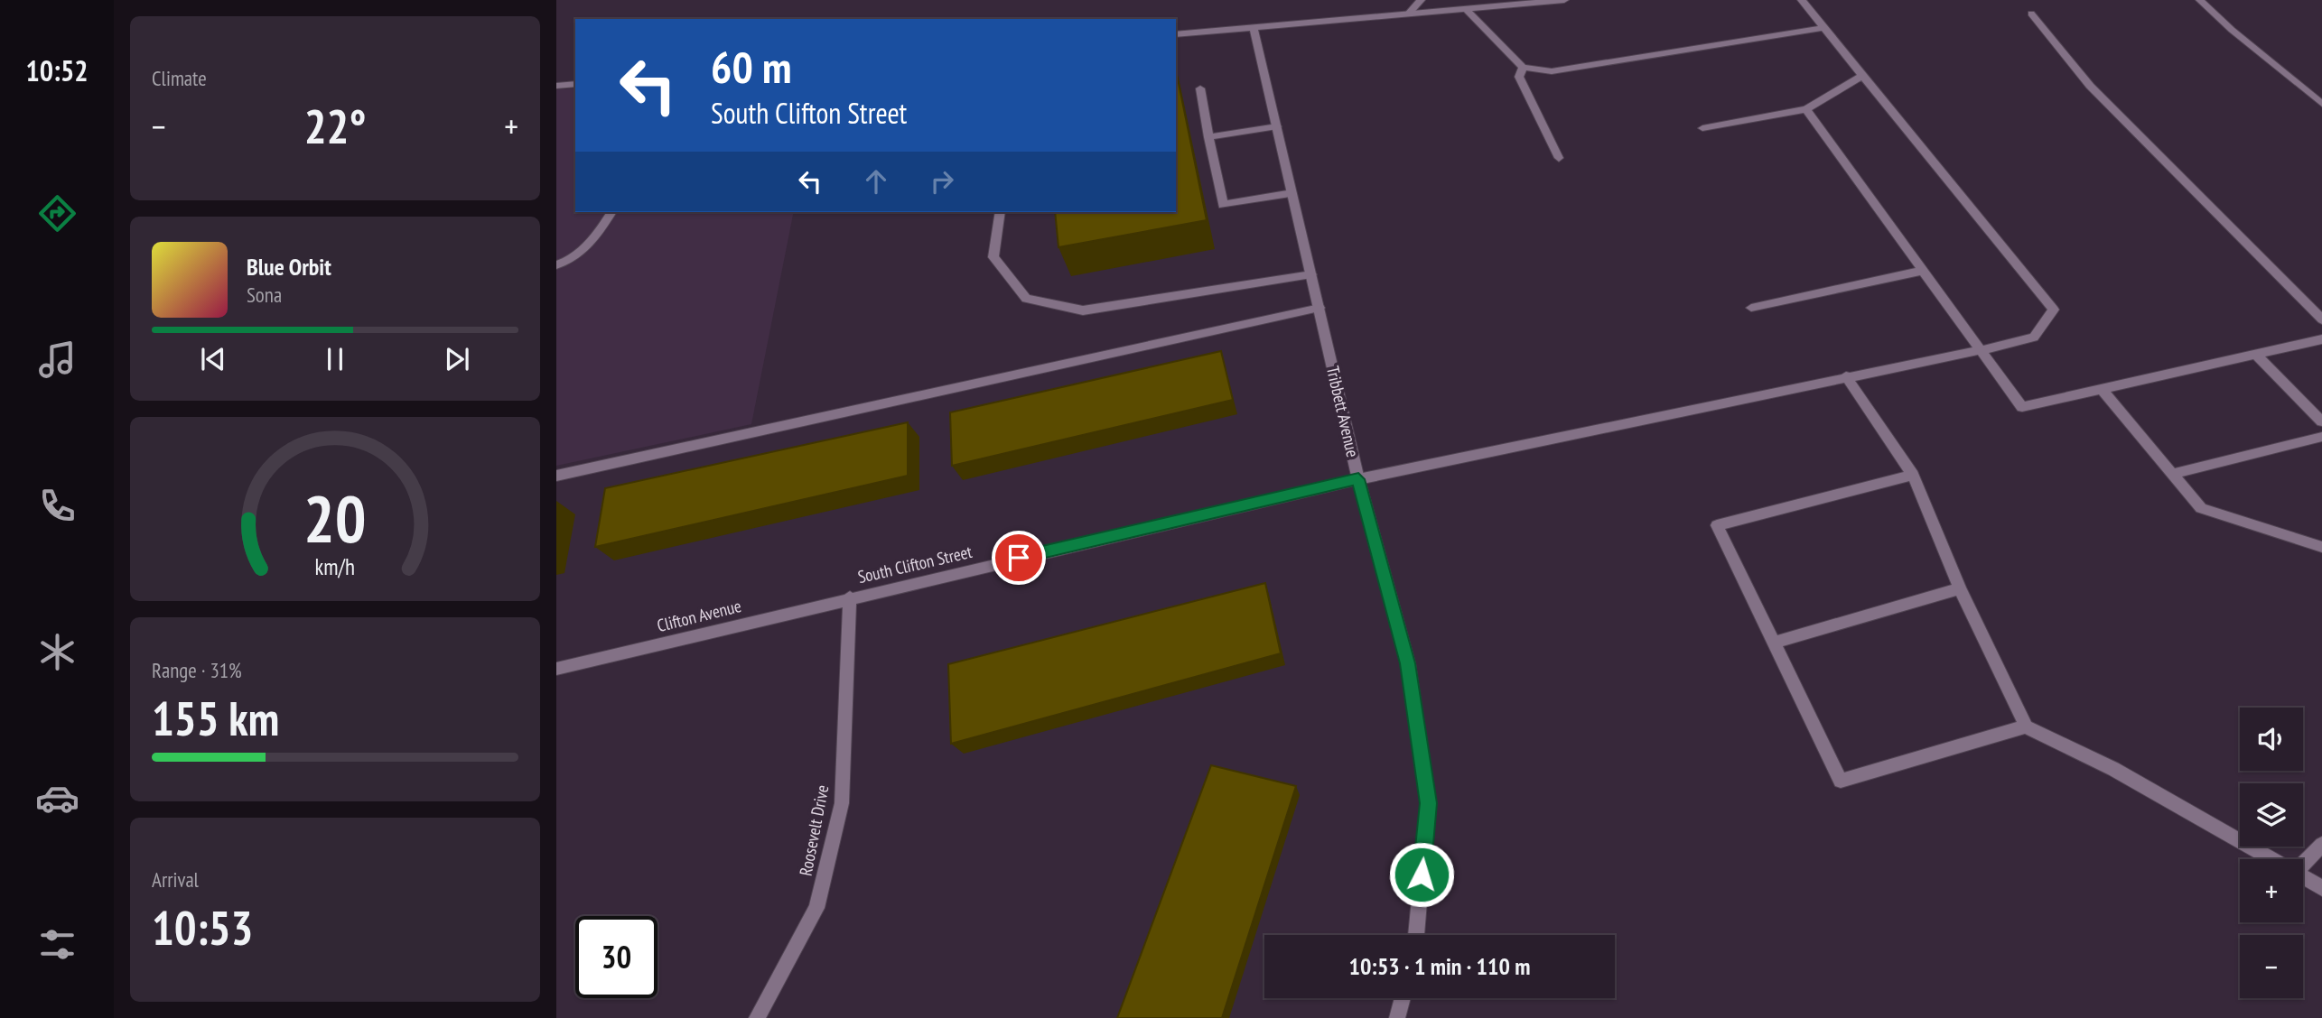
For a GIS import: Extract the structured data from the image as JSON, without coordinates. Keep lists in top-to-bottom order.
{
  "streets": {
    "street": [
      "Tribbett Avenue",
      "South Clifton Street",
      "Clifton Avenue",
      "Roosevelt Drive"
    ]
  },
  "crossings": [
    ["Tribbett Avenue", "South Clifton Street"],
    ["South Clifton Street", "Clifton Avenue"],
    ["South Clifton Street", "Roosevelt Drive"],
    ["Clifton Avenue", "Roosevelt Drive"]
  ],
  "page": {
    "tabs": "10:52",
    "tile": [
      "Climate",
      ["Range · 31%", "155 km"],
      ["Arrival", "10:53"]
    ],
    "turn": ["60 m", "South Clifton Street"],
    "heat": ["−", "22°", "+"],
    "song": ["Blue Orbit", "Sona"],
    "map_buttons": ["+", "−"],
    "limit": "30",
    "trip": "10:53 · 1 min · 110 m",
    "gauge": ["20", "km/h"]
  }
}
